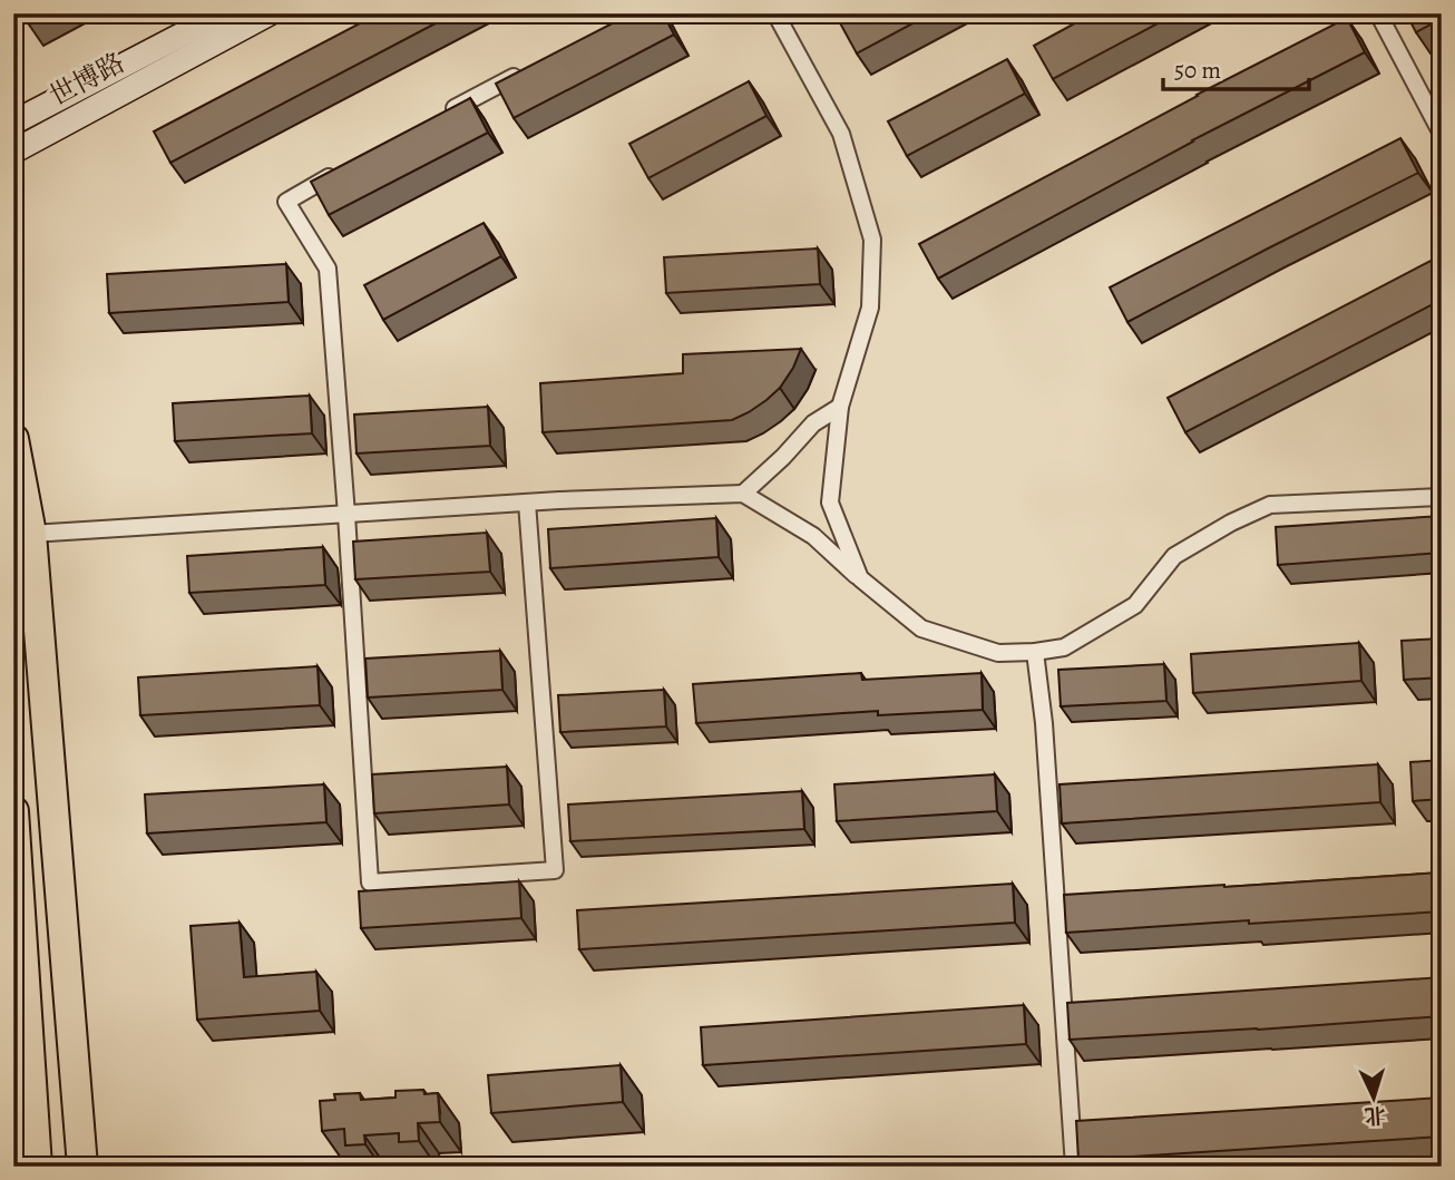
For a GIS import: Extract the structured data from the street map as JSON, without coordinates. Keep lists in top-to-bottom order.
{
  "streets": {
    "main road": ["世博路"]
  },
  "scale_bar": "50 m",
  "north": "bottom"
}
